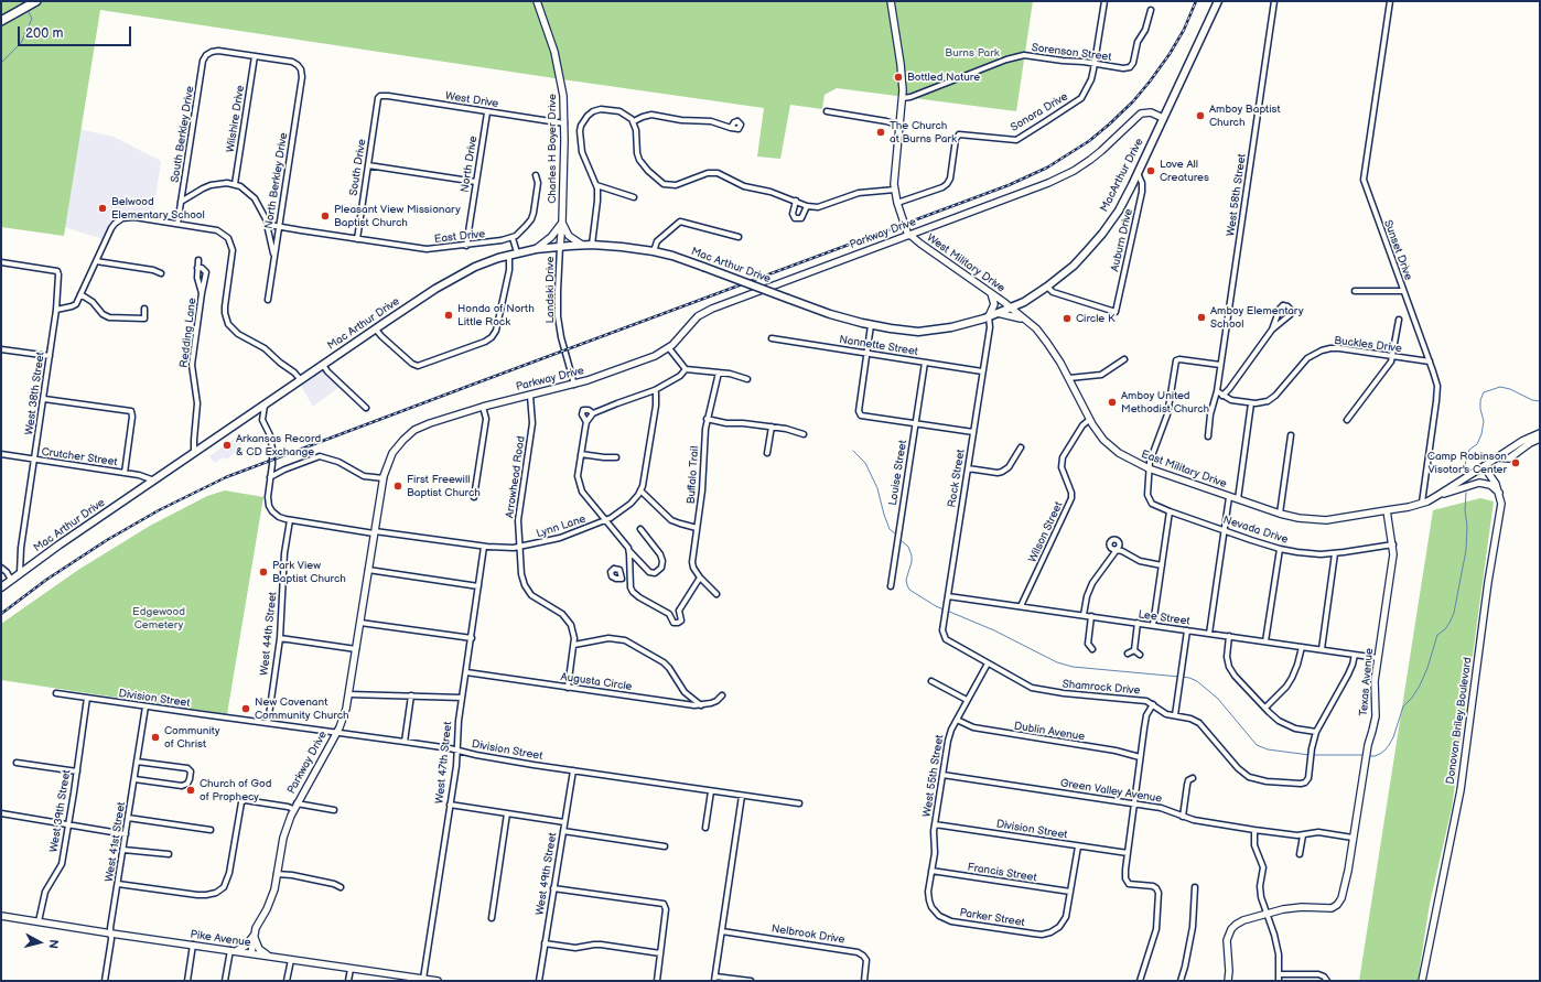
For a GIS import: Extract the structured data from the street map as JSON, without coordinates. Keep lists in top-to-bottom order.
{
  "streets": {
    "main road": ["MacArthur Drive", "Mac Arthur Drive"],
    "street": [
      "Sorenson Street",
      "West Drive",
      "Sonora Drive",
      "Wilshire Drive",
      "South Berkley Drive",
      "Charles H Boyer Drive",
      "North Drive",
      "South Drive",
      "North Berkley Drive",
      "West 58th Street",
      "Parkway Drive",
      "East Drive",
      "Auburn Drive",
      "Sunset Drive",
      "West Military Drive",
      "Landski Drive",
      "Redding Lane",
      "Buckles Drive",
      "Nannette Street",
      "West 38th Street",
      "Crutcher Street",
      "East Military Drive",
      "Louise Street",
      "Buffalo Trail",
      "Arrowhead Road",
      "Rock Street",
      "Lynn Lane",
      "Nevada Drive",
      "Wilson Street",
      "Lee Street",
      "West 44th Street",
      "Augusta Circle",
      "Texas Avenue",
      "Shamrock Drive",
      "Division Street",
      "Donovan Briley Boulevard",
      "Dublin Avenue",
      "West 47th Street",
      "West 55th Street",
      "Green Valley Avenue",
      "West 39th Street",
      "West 41st Street",
      "Francis Street",
      "West 49th Street",
      "Parker Street",
      "Nelbrook Drive",
      "Pike Avenue"
    ]
  },
  "crossings": [
    ["Sorenson Street", "Sonora Drive"],
    ["Sorenson Street", "West Military Drive"],
    ["West Drive", "Charles H Boyer Drive"],
    ["West Drive", "North Drive"],
    ["West Drive", "South Drive"],
    ["Sonora Drive", "West Military Drive"],
    ["Wilshire Drive", "South Berkley Drive"],
    ["Wilshire Drive", "North Berkley Drive"],
    ["South Berkley Drive", "North Berkley Drive"],
    ["Charles H Boyer Drive", "Mac Arthur Drive"],
    ["Charles H Boyer Drive", "Landski Drive"],
    ["North Drive", "East Drive"],
    ["South Drive", "East Drive"],
    ["MacArthur Drive", "Parkway Drive"],
    ["MacArthur Drive", "Auburn Drive"],
    ["MacArthur Drive", "West Military Drive"],
    ["MacArthur Drive", "Mac Arthur Drive"],
    ["MacArthur Drive", "East Military Drive"],
    ["MacArthur Drive", "Rock Street"],
    ["North Berkley Drive", "East Drive"],
    ["West 58th Street", "Nevada Drive"],
    ["Parkway Drive", "West Military Drive"],
    ["Parkway Drive", "Landski Drive"],
    ["Parkway Drive", "Arrowhead Road"],
    ["Parkway Drive", "Lynn Lane"],
    ["Parkway Drive", "Division Street"],
    ["Parkway Drive", "Pike Avenue"],
    ["Sunset Drive", "Buckles Drive"],
    ["Sunset Drive", "East Military Drive"],
    ["West Military Drive", "East Military Drive"],
    ["Mac Arthur Drive", "Landski Drive"],
    ["Mac Arthur Drive", "Redding Lane"],
    ["Mac Arthur Drive", "West 38th Street"],
    ["Mac Arthur Drive", "Crutcher Street"],
    ["Mac Arthur Drive", "Lynn Lane"],
    ["Nannette Street", "Louise Street"],
    ["Nannette Street", "Rock Street"],
    ["West 38th Street", "Crutcher Street"],
    ["East Military Drive", "Nevada Drive"],
    ["East Military Drive", "Wilson Street"],
    ["East Military Drive", "Texas Avenue"],
    ["Arrowhead Road", "Lynn Lane"],
    ["Arrowhead Road", "Augusta Circle"],
    ["Rock Street", "Lee Street"],
    ["Rock Street", "Shamrock Drive"],
    ["Lynn Lane", "West 44th Street"],
    ["Lynn Lane", "West 47th Street"],
    ["Nevada Drive", "Texas Avenue"],
    ["Wilson Street", "Lee Street"],
    ["Lee Street", "Texas Avenue"],
    ["Lee Street", "Shamrock Drive"],
    ["West 44th Street", "Division Street"],
    ["Augusta Circle", "West 47th Street"],
    ["Texas Avenue", "Green Valley Avenue"],
    ["Shamrock Drive", "West 55th Street"],
    ["Division Street", "West 47th Street"],
    ["Division Street", "West 55th Street"],
    ["Division Street", "West 39th Street"],
    ["Division Street", "West 41st Street"],
    ["Division Street", "West 49th Street"],
    ["Dublin Avenue", "West 55th Street"],
    ["West 47th Street", "Pike Avenue"],
    ["West 55th Street", "Green Valley Avenue"],
    ["West 55th Street", "Francis Street"],
    ["West 55th Street", "Parker Street"],
    ["West 39th Street", "Pike Avenue"],
    ["West 41st Street", "Pike Avenue"],
    ["Francis Street", "Parker Street"]
  ],
  "parks": ["Burns Park", "Edgewood Cemetery"],
  "places": [
    "Bottled Nature",
    "Amboy Baptist Church",
    "The Church at Burns Park",
    "Love All Creatures",
    "Belwood Elementary School",
    "Pleasant View Missionary Baptist Church",
    "Honda of North Little Rock",
    "Amboy Elementary School",
    "Circle K",
    "Amboy United Methodist Church",
    "Arkansas Record & CD Exchange",
    "Camp Robinson Visotor's Center",
    "First Freewill Baptist Church",
    "Park View Baptist Church",
    "New Covenant Community Church",
    "Community of Christ",
    "Church of God of Prophecy"
  ],
  "scale_bar": "200 m",
  "north": "right"
}
